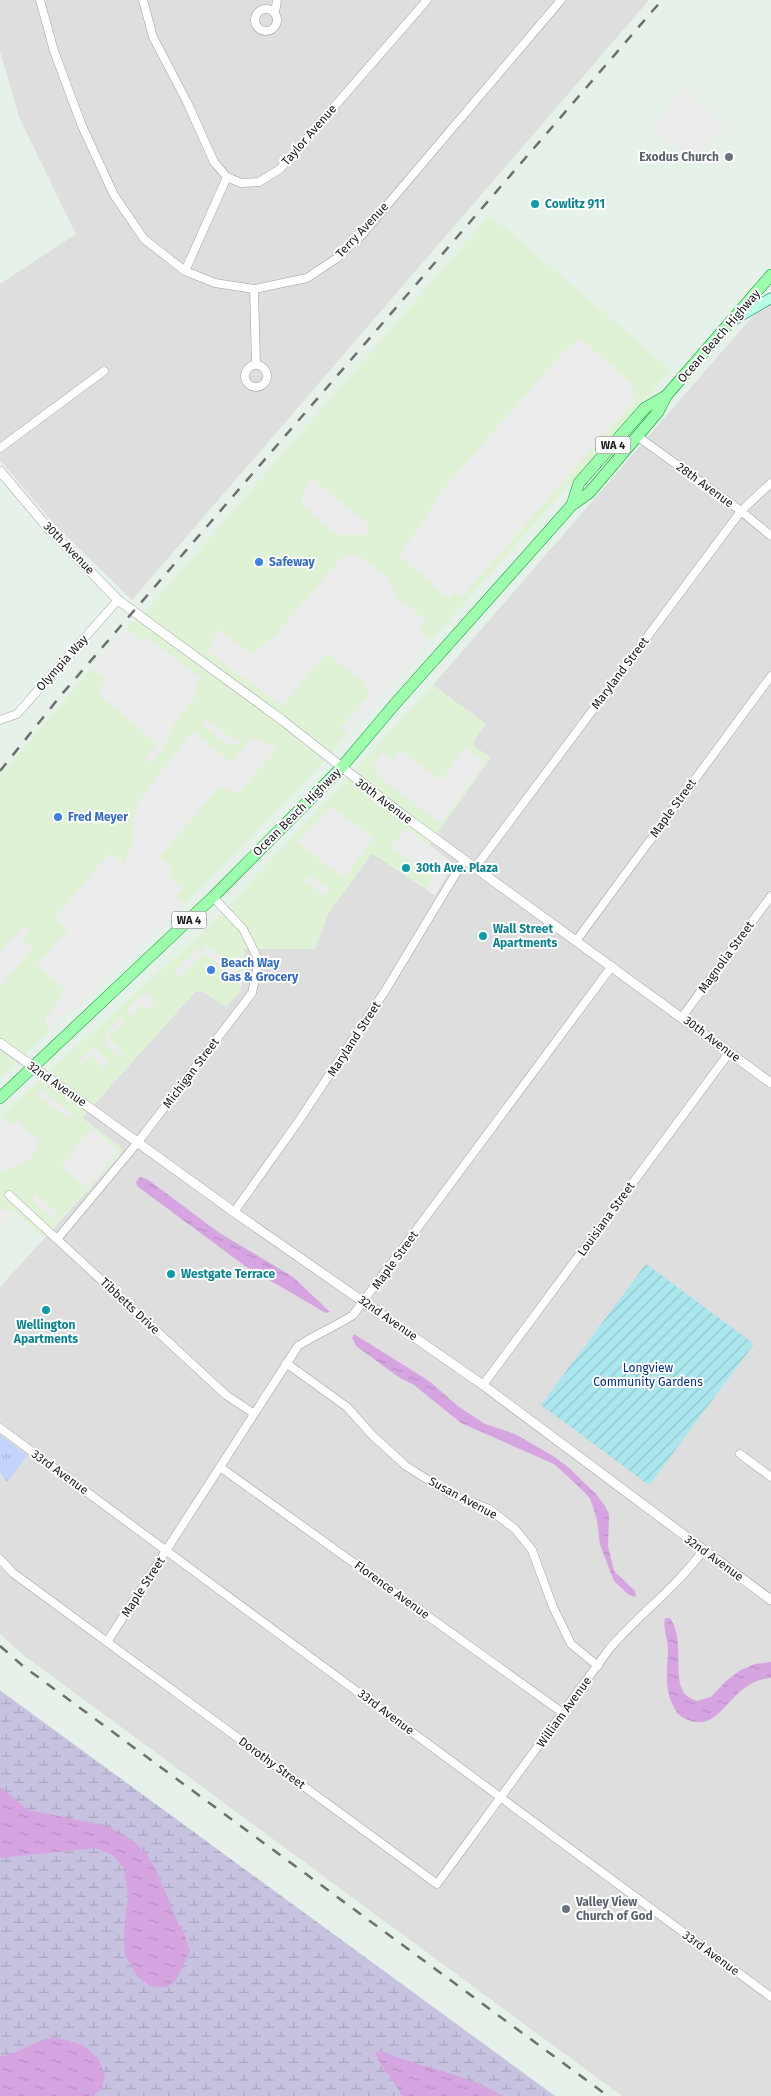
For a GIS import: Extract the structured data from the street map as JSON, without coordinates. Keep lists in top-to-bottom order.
{
  "streets": {
    "main road": ["Ocean Beach Highway", "WA 4"],
    "street": [
      "Taylor Avenue",
      "Terry Avenue",
      "28th Avenue",
      "30th Avenue",
      "Olympia Way",
      "Maryland Street",
      "Maple Street",
      "Magnolia Street",
      "Michigan Street",
      "32nd Avenue",
      "Louisiana Street",
      "Tibbetts Drive",
      "33rd Avenue",
      "Susan Avenue",
      "Florence Avenue",
      "William Avenue",
      "Dorothy Street"
    ]
  },
  "crossings": [
    ["Ocean Beach Highway", "28th Avenue"],
    ["Ocean Beach Highway", "30th Avenue"],
    ["Ocean Beach Highway", "Michigan Street"],
    ["Ocean Beach Highway", "32nd Avenue"],
    ["28th Avenue", "Maryland Street"],
    ["30th Avenue", "Olympia Way"],
    ["30th Avenue", "Maryland Street"],
    ["30th Avenue", "Maple Street"],
    ["30th Avenue", "Magnolia Street"],
    ["30th Avenue", "Louisiana Street"],
    ["Maryland Street", "32nd Avenue"],
    ["Maple Street", "32nd Avenue"],
    ["Maple Street", "Tibbetts Drive"],
    ["Maple Street", "33rd Avenue"],
    ["Maple Street", "Susan Avenue"],
    ["Maple Street", "Florence Avenue"],
    ["Maple Street", "Dorothy Street"],
    ["Michigan Street", "32nd Avenue"],
    ["Michigan Street", "Tibbetts Drive"],
    ["32nd Avenue", "Louisiana Street"],
    ["32nd Avenue", "William Avenue"],
    ["33rd Avenue", "William Avenue"],
    ["Susan Avenue", "William Avenue"],
    ["Florence Avenue", "William Avenue"],
    ["William Avenue", "Dorothy Street"]
  ],
  "parks": ["Longview Community Gardens"],
  "places": [
    "Exodus Church",
    "Cowlitz 911",
    "Safeway",
    "Fred Meyer",
    "30th Ave. Plaza",
    "Wall Street Apartments",
    "Beach Way Gas & Grocery",
    "Westgate Terrace",
    "Wellington Apartments",
    "Valley View Church of God"
  ]
}
